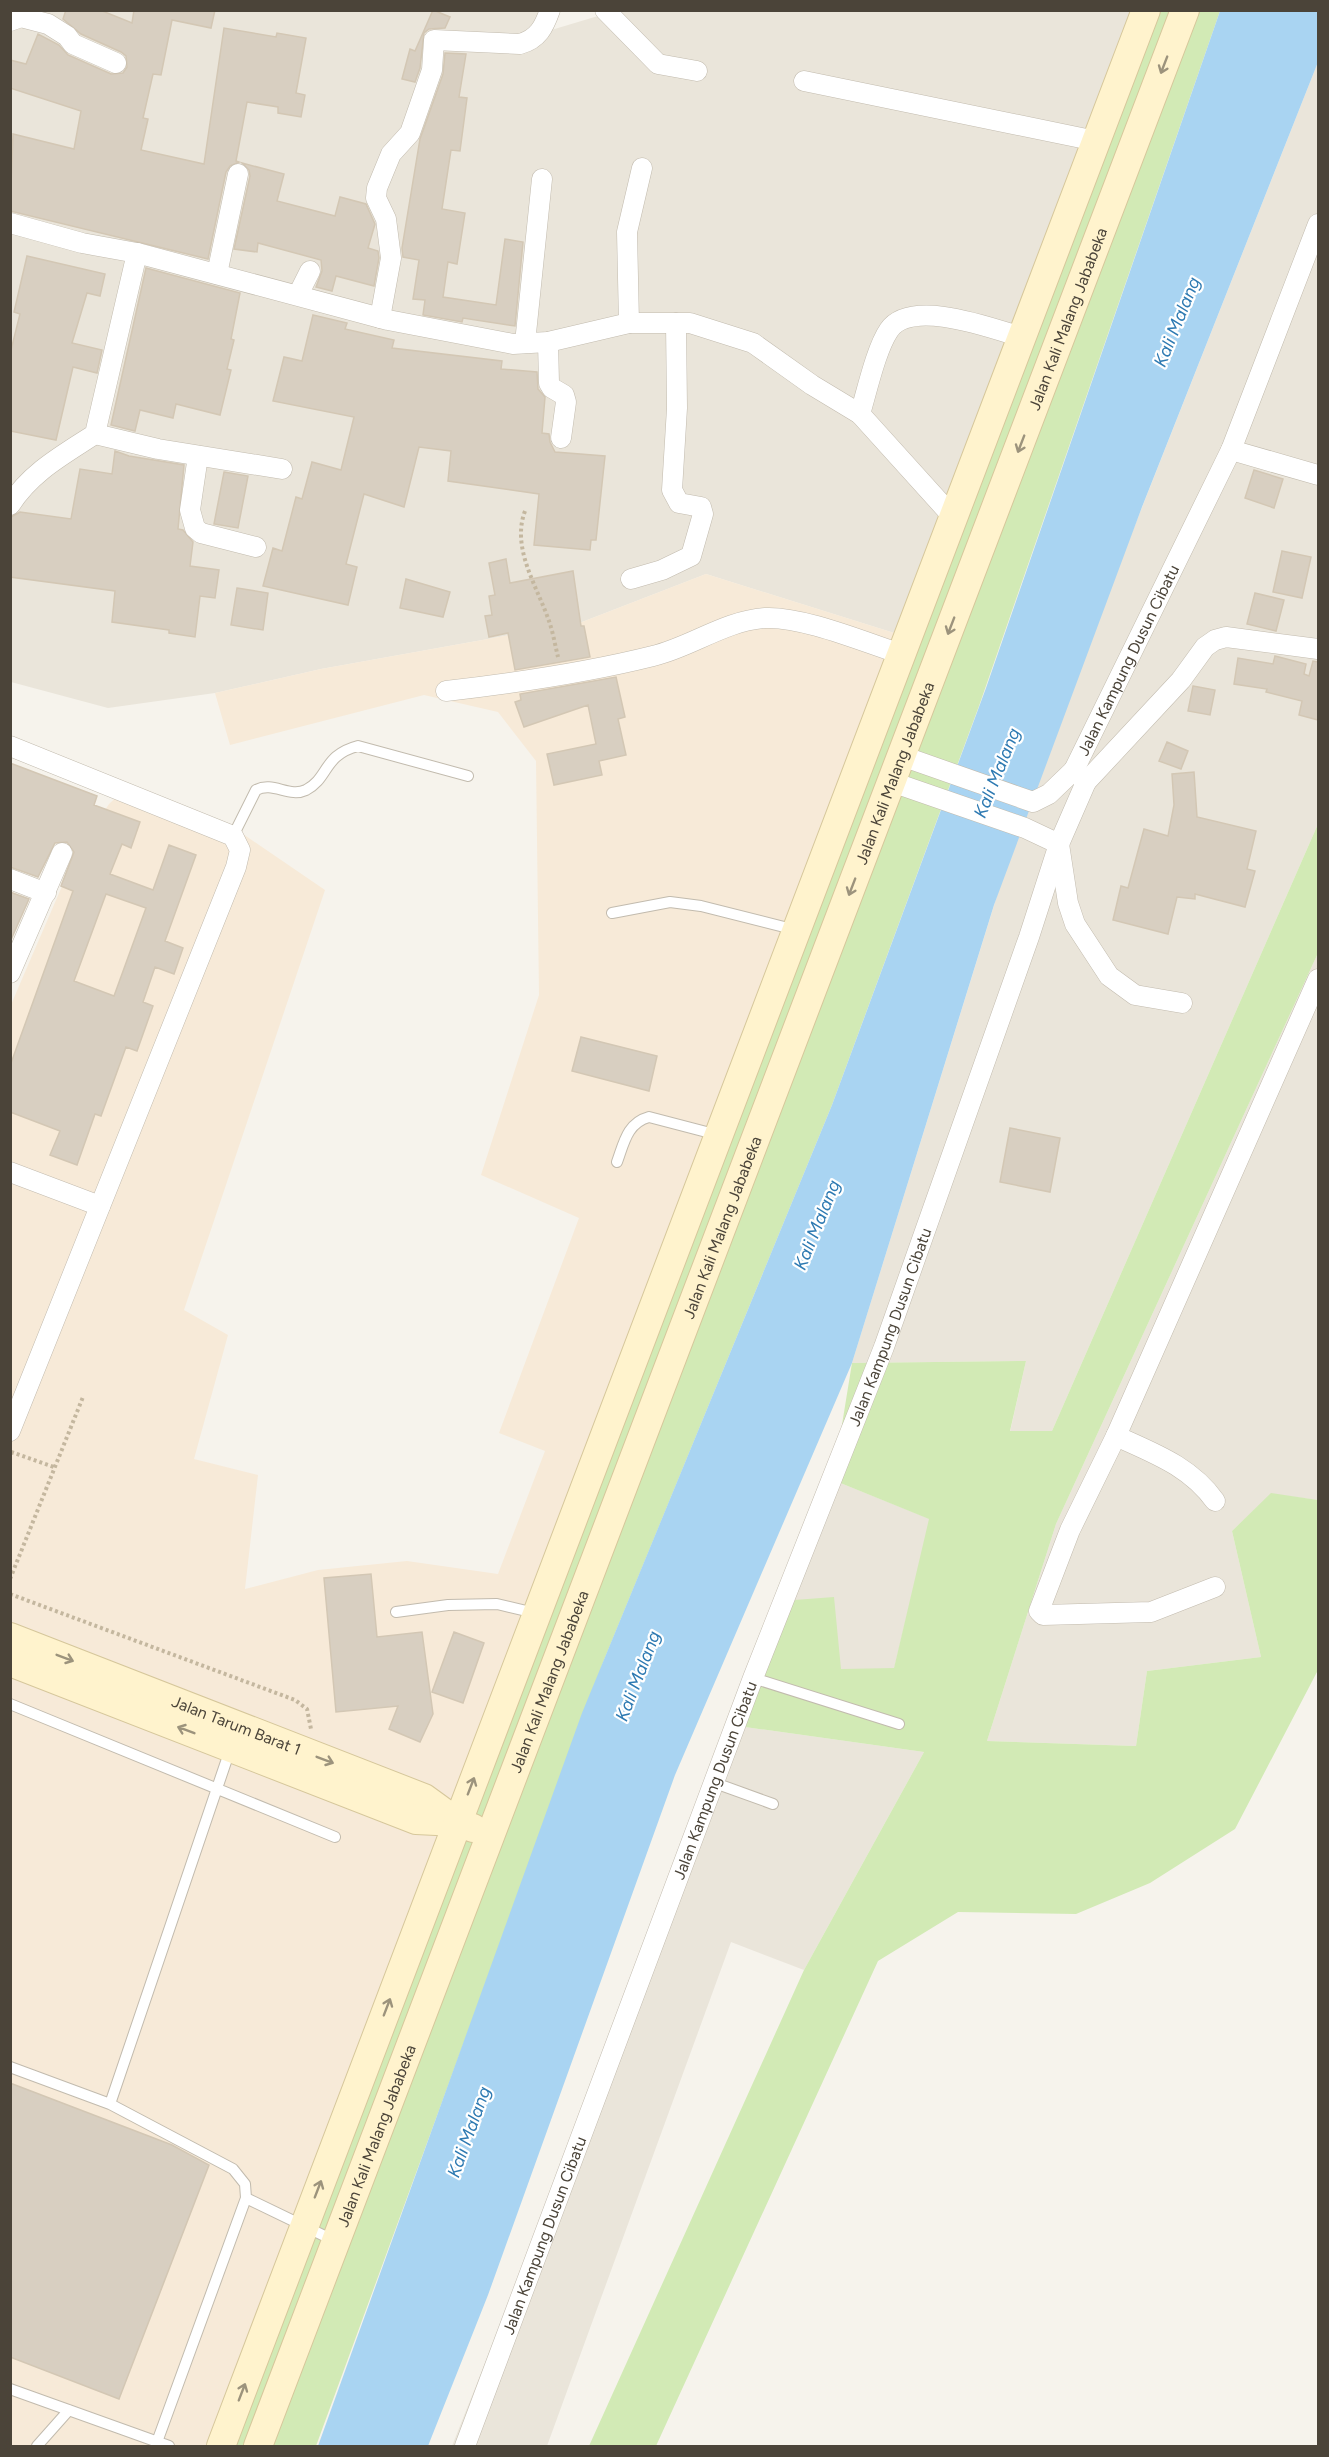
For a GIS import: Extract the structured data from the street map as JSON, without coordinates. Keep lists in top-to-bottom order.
{
  "streets": {
    "main road": ["Jalan Kali Malang Jababeka", "Jalan Tarum Barat 1"],
    "street": ["Jalan Kampung Dusun Cibatu"]
  },
  "crossings": [
    ["Jalan Kali Malang Jababeka", "Jalan Tarum Barat 1"]
  ],
  "water": ["Kali Malang"]
}
